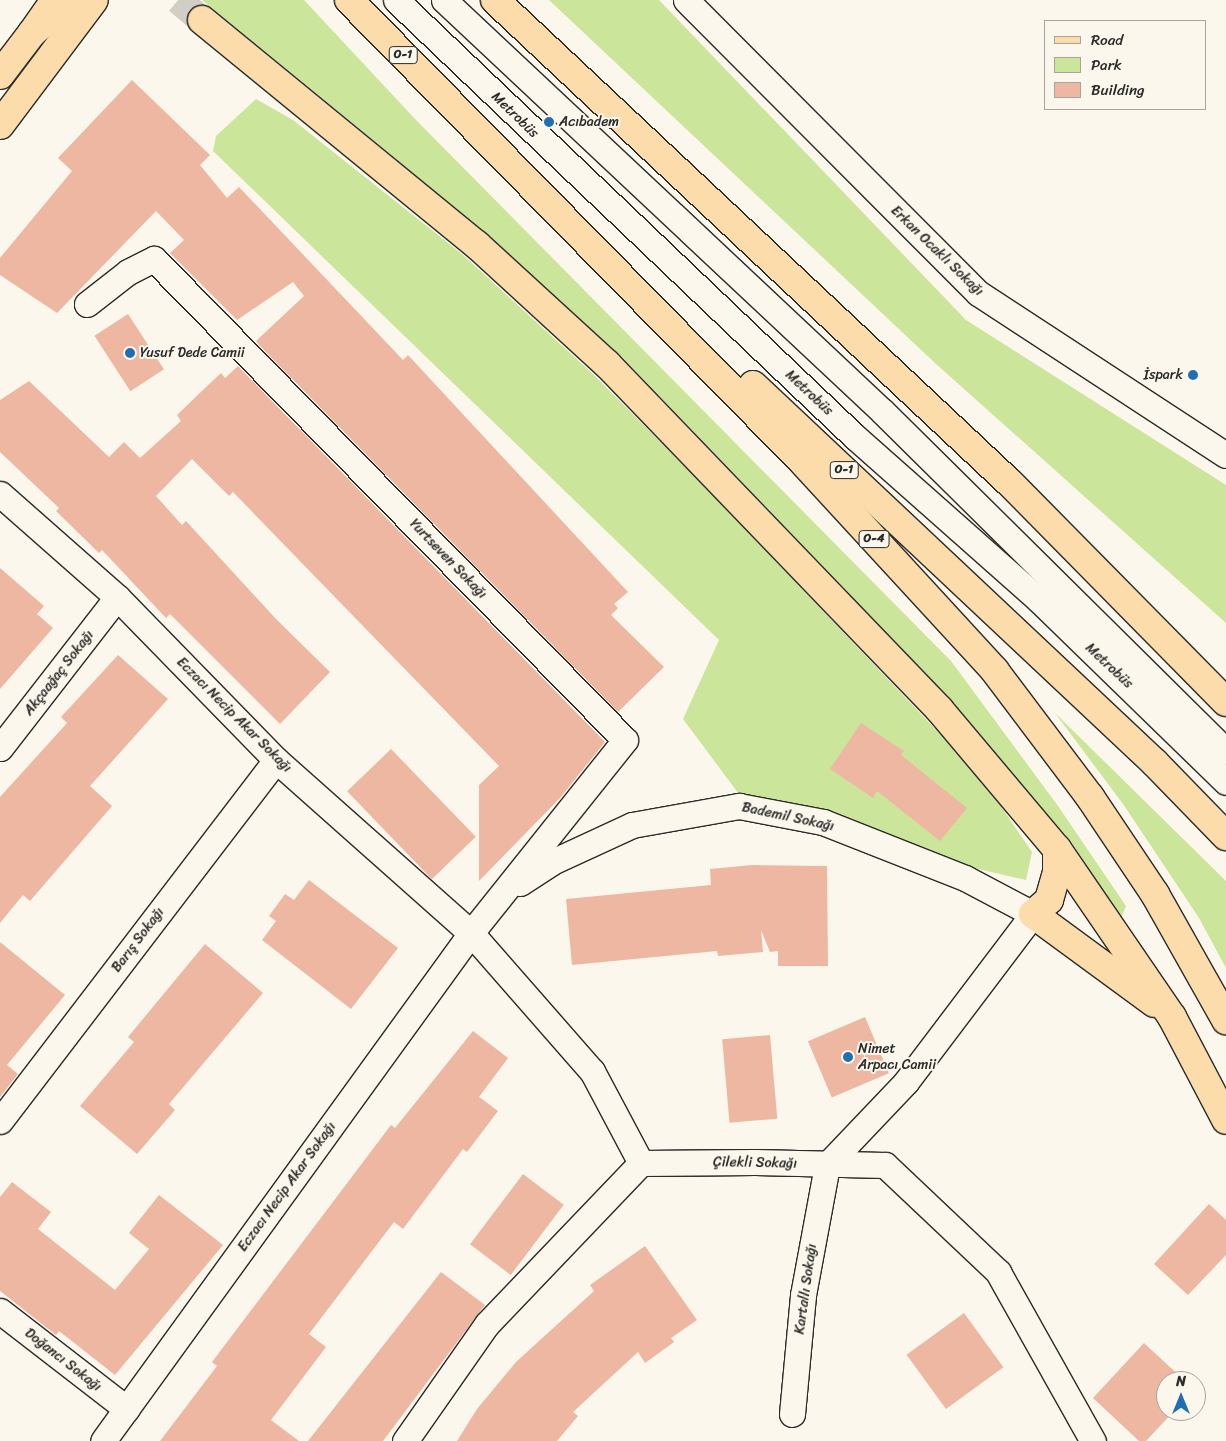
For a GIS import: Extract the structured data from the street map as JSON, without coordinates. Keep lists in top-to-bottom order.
{
  "streets": {
    "main road": ["O-1", "O-4"],
    "street": [
      "Metrobüs",
      "Erkan Ocaklı Sokağı",
      "Yurtseven Sokağı",
      "Akçaağaç Sokağı",
      "Eczacı Necip Akar Sokağı",
      "Bademil Sokağı",
      "Barış Sokağı",
      "Çilekli Sokağı",
      "Kartallı Sokağı",
      "Doğancı Sokağı"
    ]
  },
  "crossings": [
    ["O-1", "O-4"],
    ["Yurtseven Sokağı", "Eczacı Necip Akar Sokağı"],
    ["Yurtseven Sokağı", "Bademil Sokağı"],
    ["Akçaağaç Sokağı", "Eczacı Necip Akar Sokağı"],
    ["Eczacı Necip Akar Sokağı", "Bademil Sokağı"],
    ["Eczacı Necip Akar Sokağı", "Barış Sokağı"],
    ["Eczacı Necip Akar Sokağı", "Çilekli Sokağı"],
    ["Eczacı Necip Akar Sokağı", "Doğancı Sokağı"],
    ["Çilekli Sokağı", "Kartallı Sokağı"]
  ],
  "places": [
    "Acıbadem",
    "Yusuf Dede Camii",
    "İspark",
    "Nimet Arpacı Camii"
  ],
  "legend": ["Road", "Park", "Building"],
  "north": "top"
}
